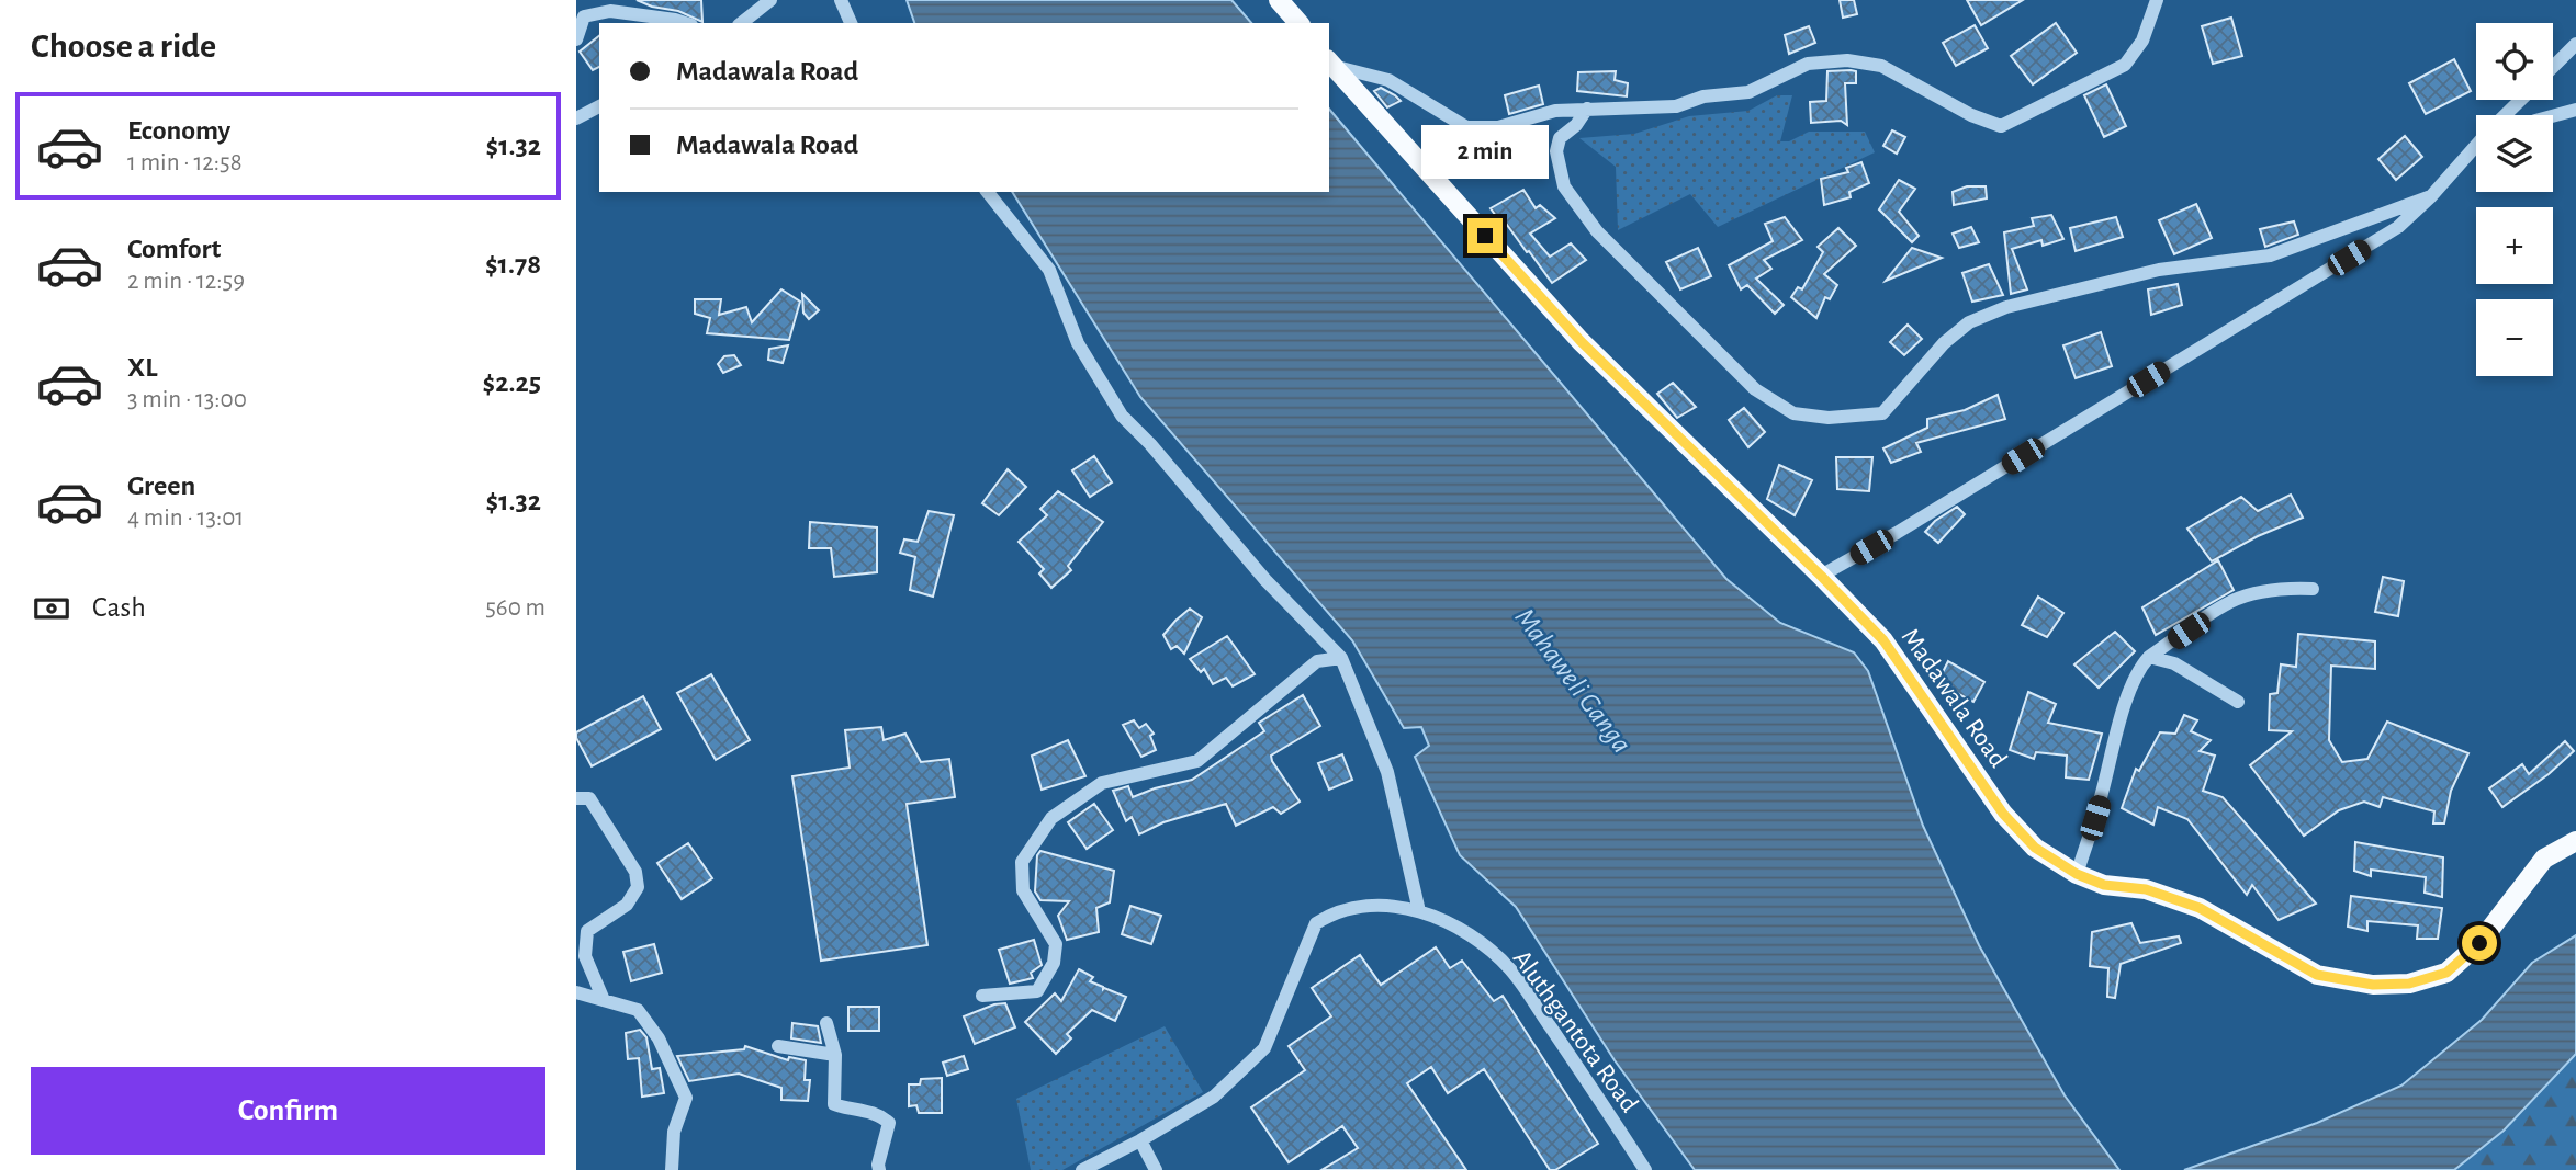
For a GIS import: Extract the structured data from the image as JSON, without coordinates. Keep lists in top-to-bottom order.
{
  "streets": {
    "main road": ["Madawala Road"],
    "street": ["Aluthgantota Road"]
  },
  "water": ["Mahaweli Ganga"],
  "page": {
    "heading": "Choose a ride",
    "map_buttons": ["+", "−"],
    "banner": ["Madawala Road", "Madawala Road"],
    "list": [
      {
        "name": "Economy",
        "note": "1 min · 12:58",
        "value": "$1.32"
      },
      {
        "name": "Comfort",
        "note": "2 min · 12:59",
        "value": "$1.78"
      },
      {
        "name": "XL",
        "note": "3 min · 13:00",
        "value": "$2.25"
      },
      {
        "name": "Green",
        "note": "4 min · 13:01",
        "value": "$1.32"
      }
    ],
    "bubble": "2 min",
    "pay": ["Cash", "560 m"],
    "buttons": "Confirm"
  }
}
